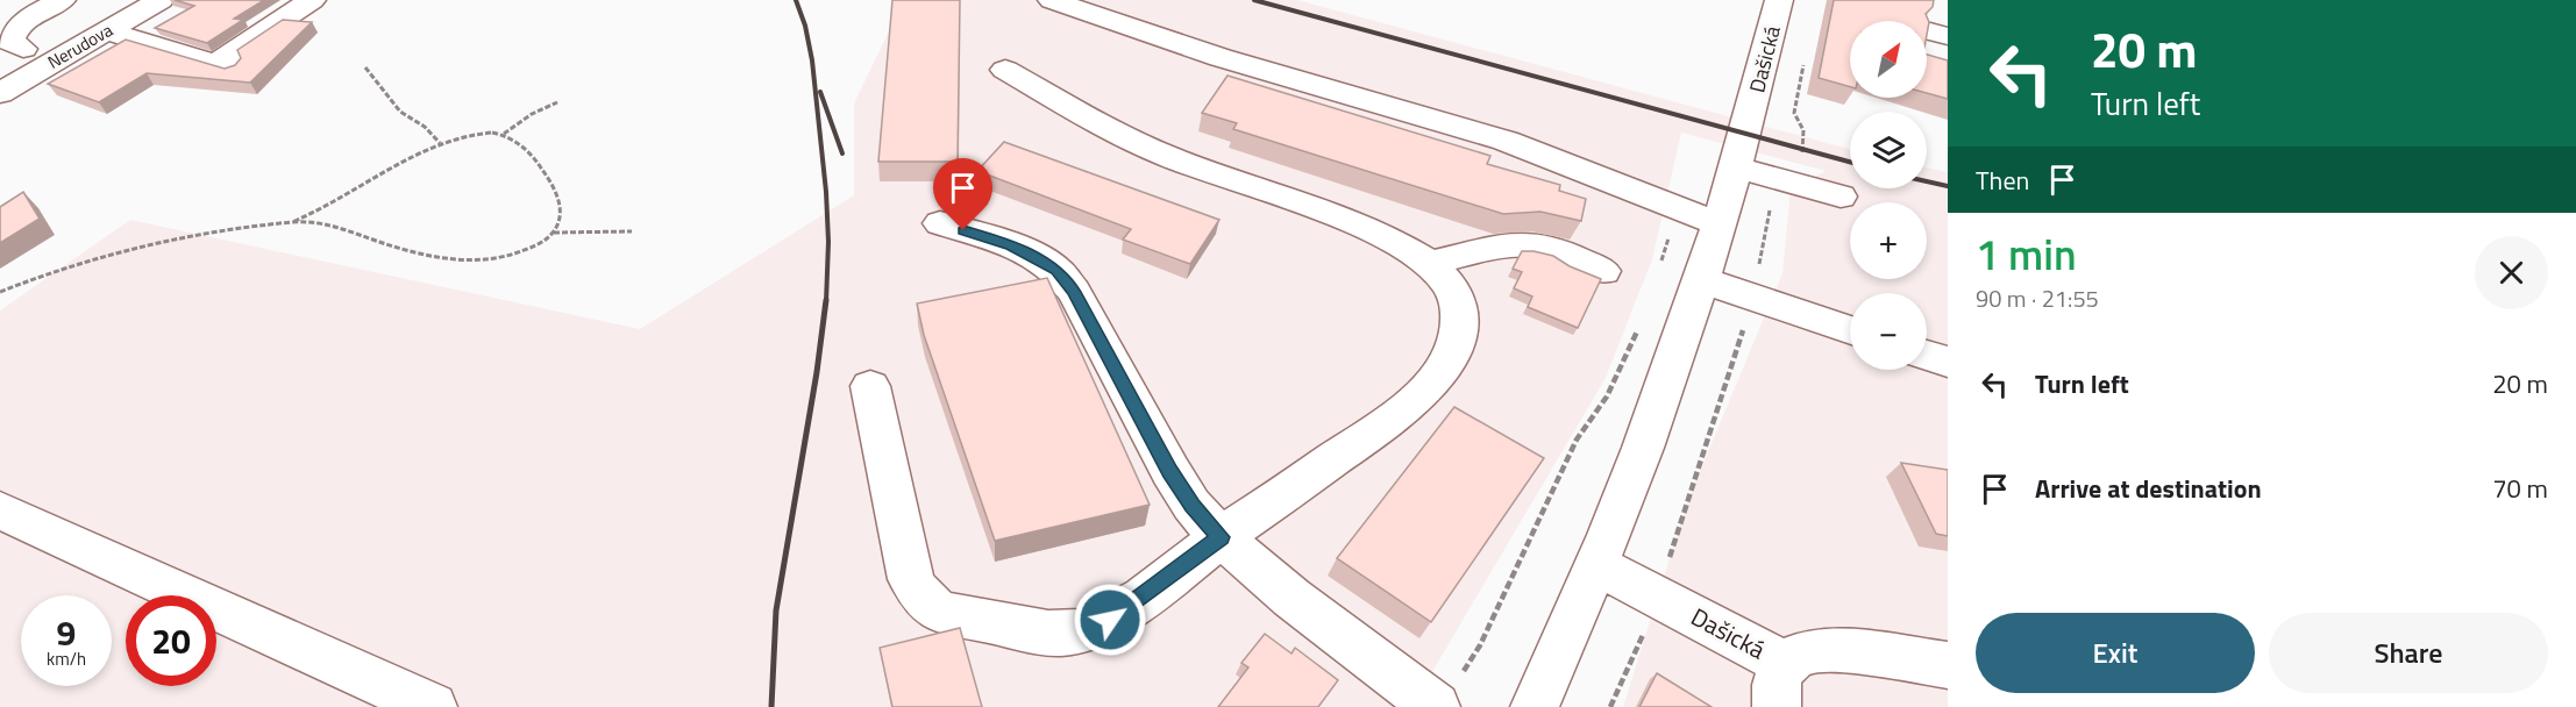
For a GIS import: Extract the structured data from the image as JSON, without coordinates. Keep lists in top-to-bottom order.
{
  "streets": {
    "street": ["Nerudova", "Dašická"]
  },
  "north": "top right",
  "page": {
    "turn": ["20 m", "Turn left"],
    "map_buttons": ["+", "−"],
    "then": "Then",
    "heading": ["1 min", "90 m · 21:55"],
    "list": [
      {
        "name": "Turn left",
        "value": "20 m"
      },
      {
        "name": "Arrive at destination",
        "value": "70 m"
      }
    ],
    "speed": "9 km/h",
    "limit": "20",
    "buttons": ["Exit", "Share"]
  }
}
